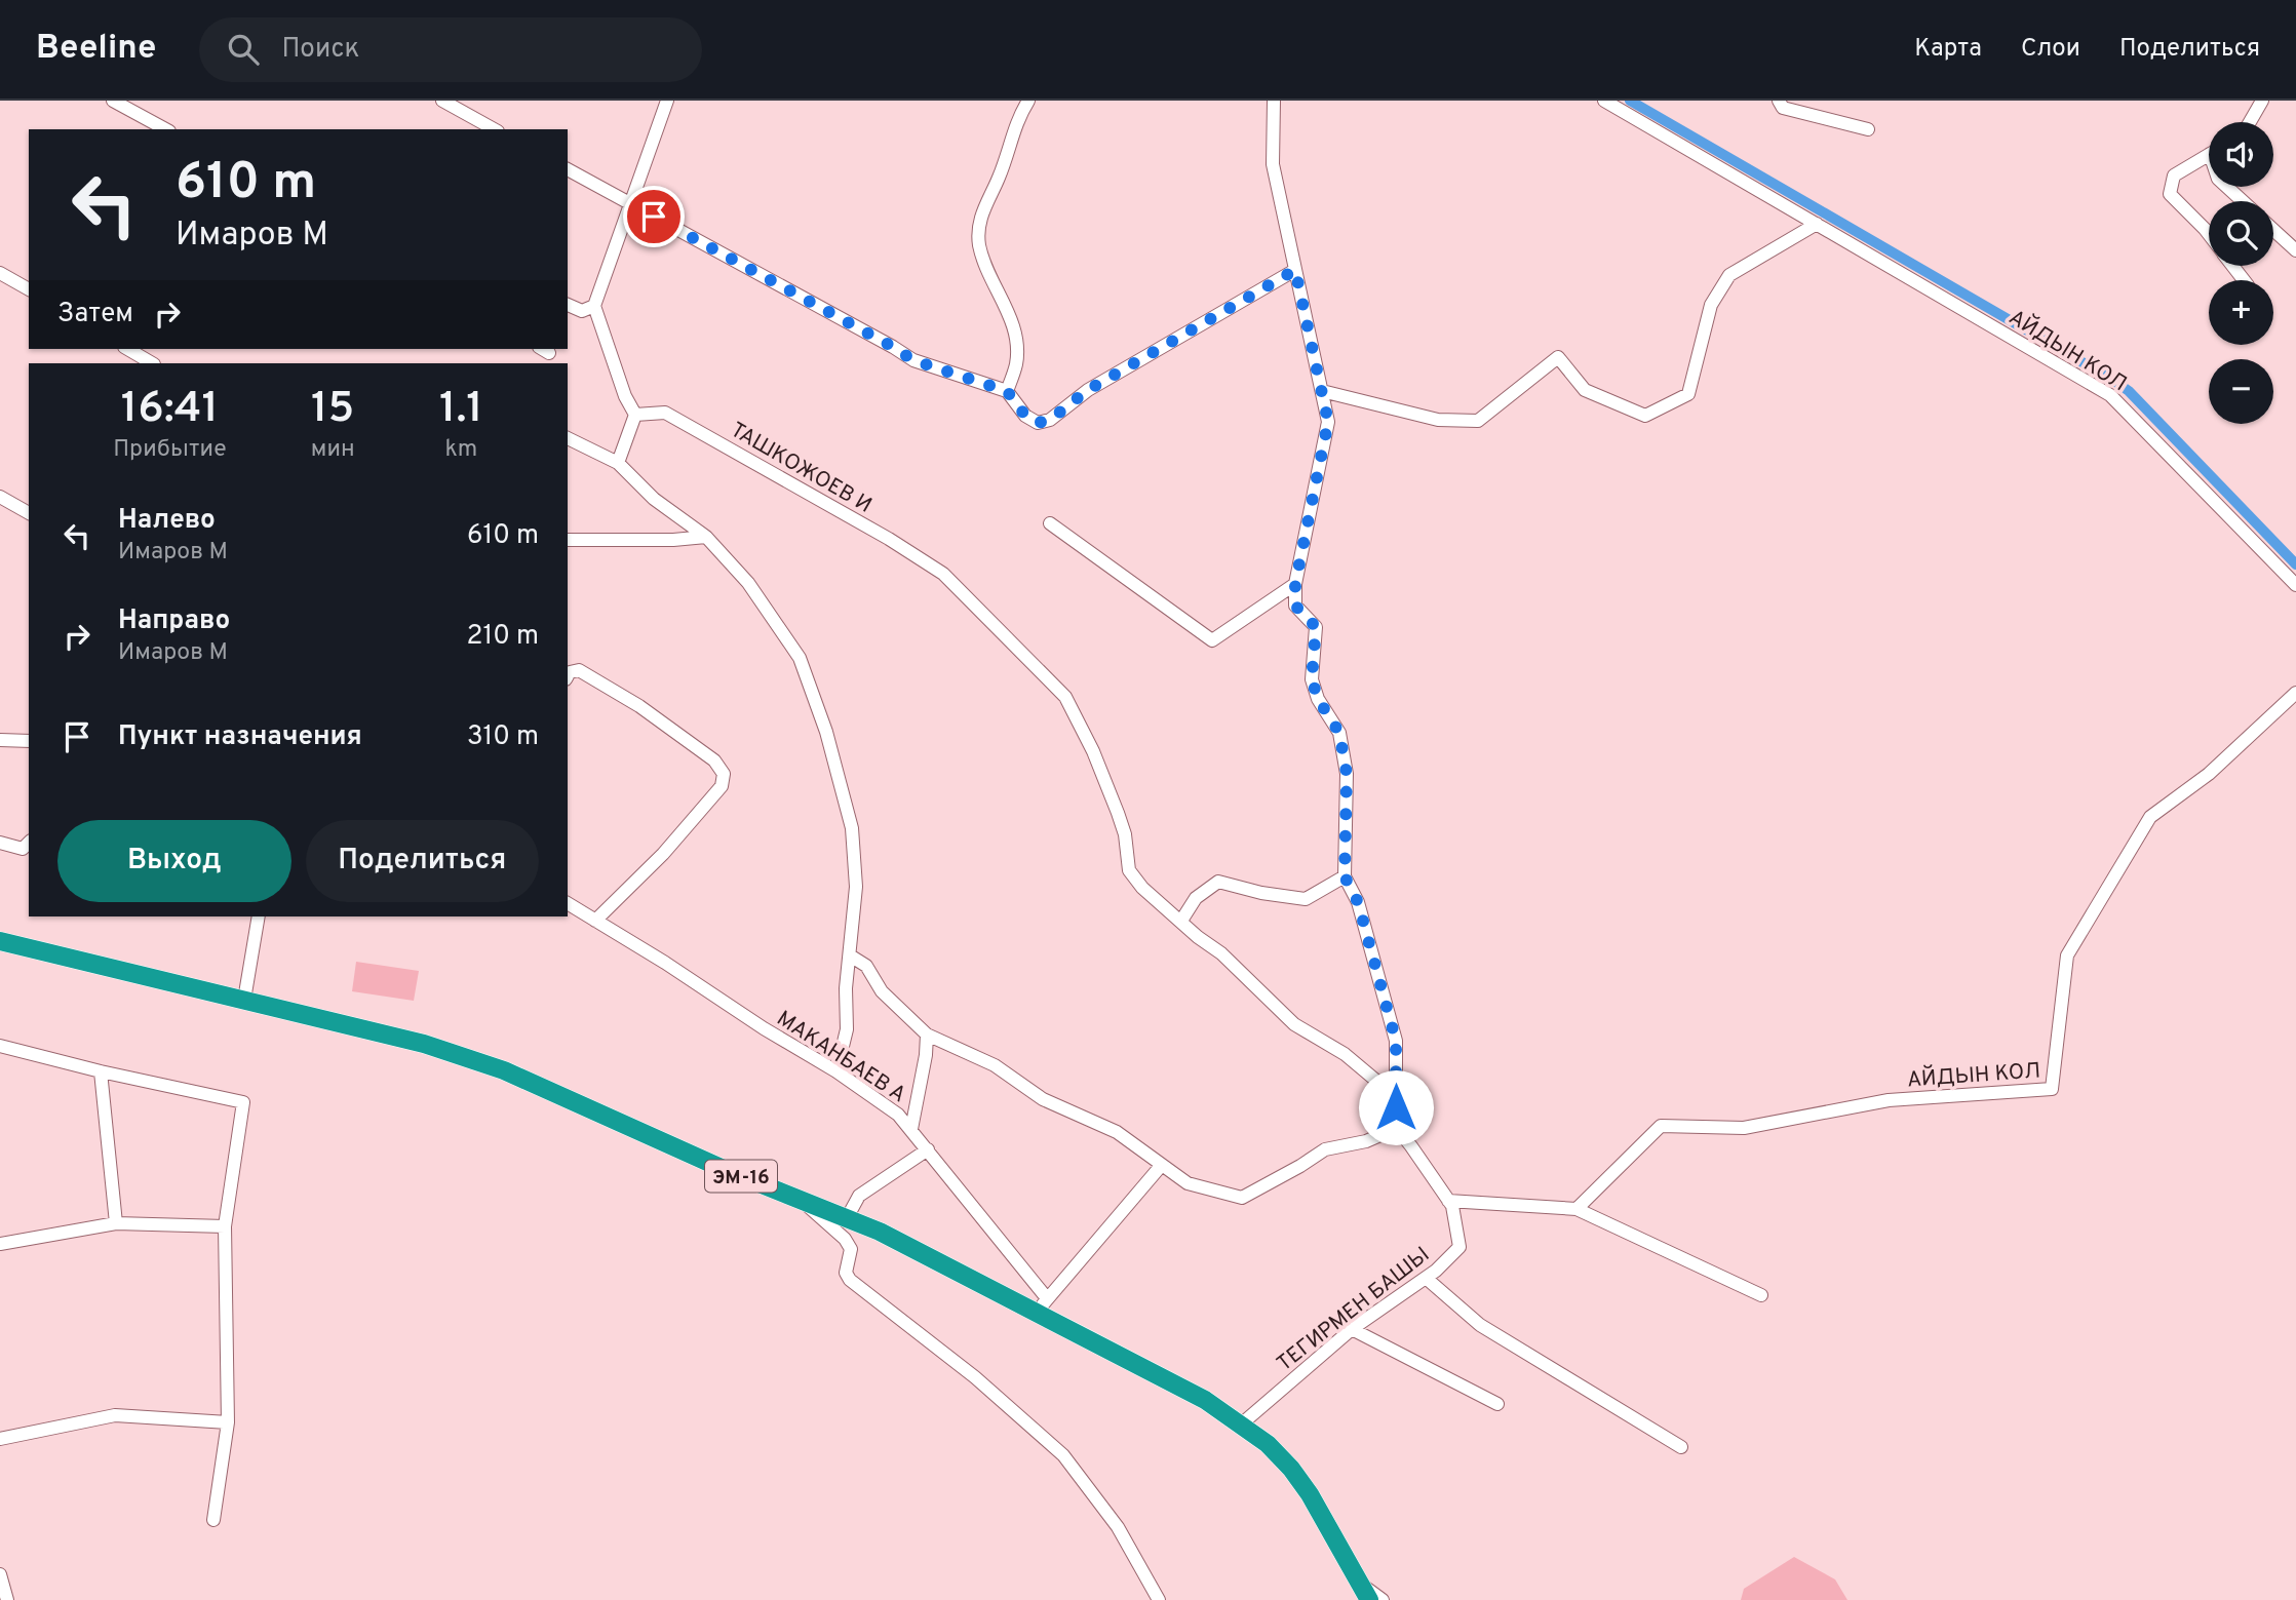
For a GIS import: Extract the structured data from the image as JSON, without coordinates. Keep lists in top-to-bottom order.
{
  "streets": {
    "highway": ["ЭМ-16"],
    "street": [
      "АЙДЫН КОЛ",
      "ТАШКОЖОЕВ И",
      "МАКАНБАЕВ А",
      "ТЕГИРМЕН БАШЫ"
    ]
  },
  "crossings": [
    ["МАКАНБАЕВ А", "ЭМ-16"],
    ["ЭМ-16", "ТЕГИРМЕН БАШЫ"]
  ],
  "page": {
    "header": "Beeline",
    "search": "Поиск",
    "nav": ["Карта", "Слои", "Поделиться"],
    "map_buttons": ["+", "−"],
    "turn": ["610 m", "Имаров М"],
    "then": "Затем",
    "eta": [
      "16:41",
      "Прибытие",
      "15",
      "мин",
      "1.1",
      "km"
    ],
    "list": [
      {
        "name": "Налево",
        "note": "Имаров М",
        "value": "610 m"
      },
      {
        "name": "Направо",
        "note": "Имаров М",
        "value": "210 m"
      },
      {
        "name": "Пункт назначения",
        "value": "310 m"
      }
    ],
    "buttons": ["Выход", "Поделиться"]
  }
}
